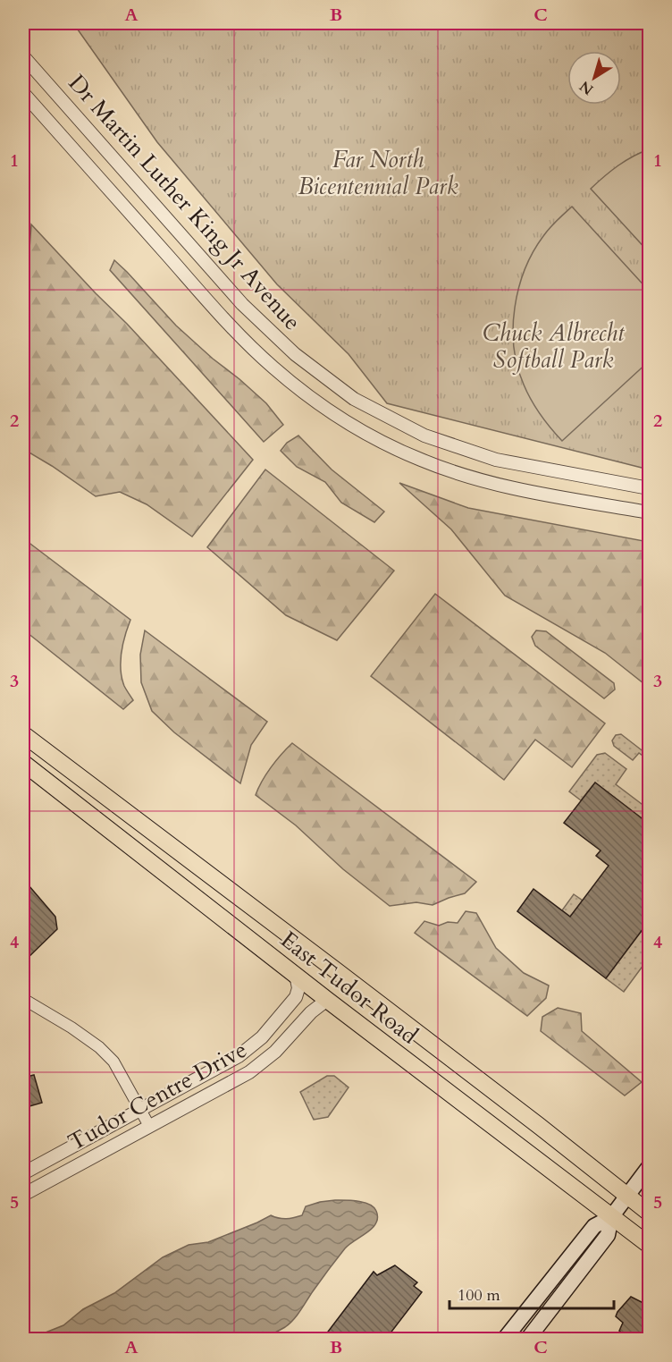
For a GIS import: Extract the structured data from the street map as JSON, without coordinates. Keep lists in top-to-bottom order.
{
  "streets": {
    "main road": ["East Tudor Road"],
    "street": ["Dr Martin Luther King Jr Avenue", "Tudor Centre Drive"]
  },
  "crossings": [
    ["East Tudor Road", "Tudor Centre Drive"]
  ],
  "parks": ["Far North Bicentennial Park", "Chuck Albrecht Softball Park"],
  "scale_bar": "100 m",
  "north": "bottom left",
  "grid": {
    "columns": ["A", "B", "C"],
    "rows": [
      "1",
      "2",
      "3",
      "4",
      "5"
    ]
  }
}
